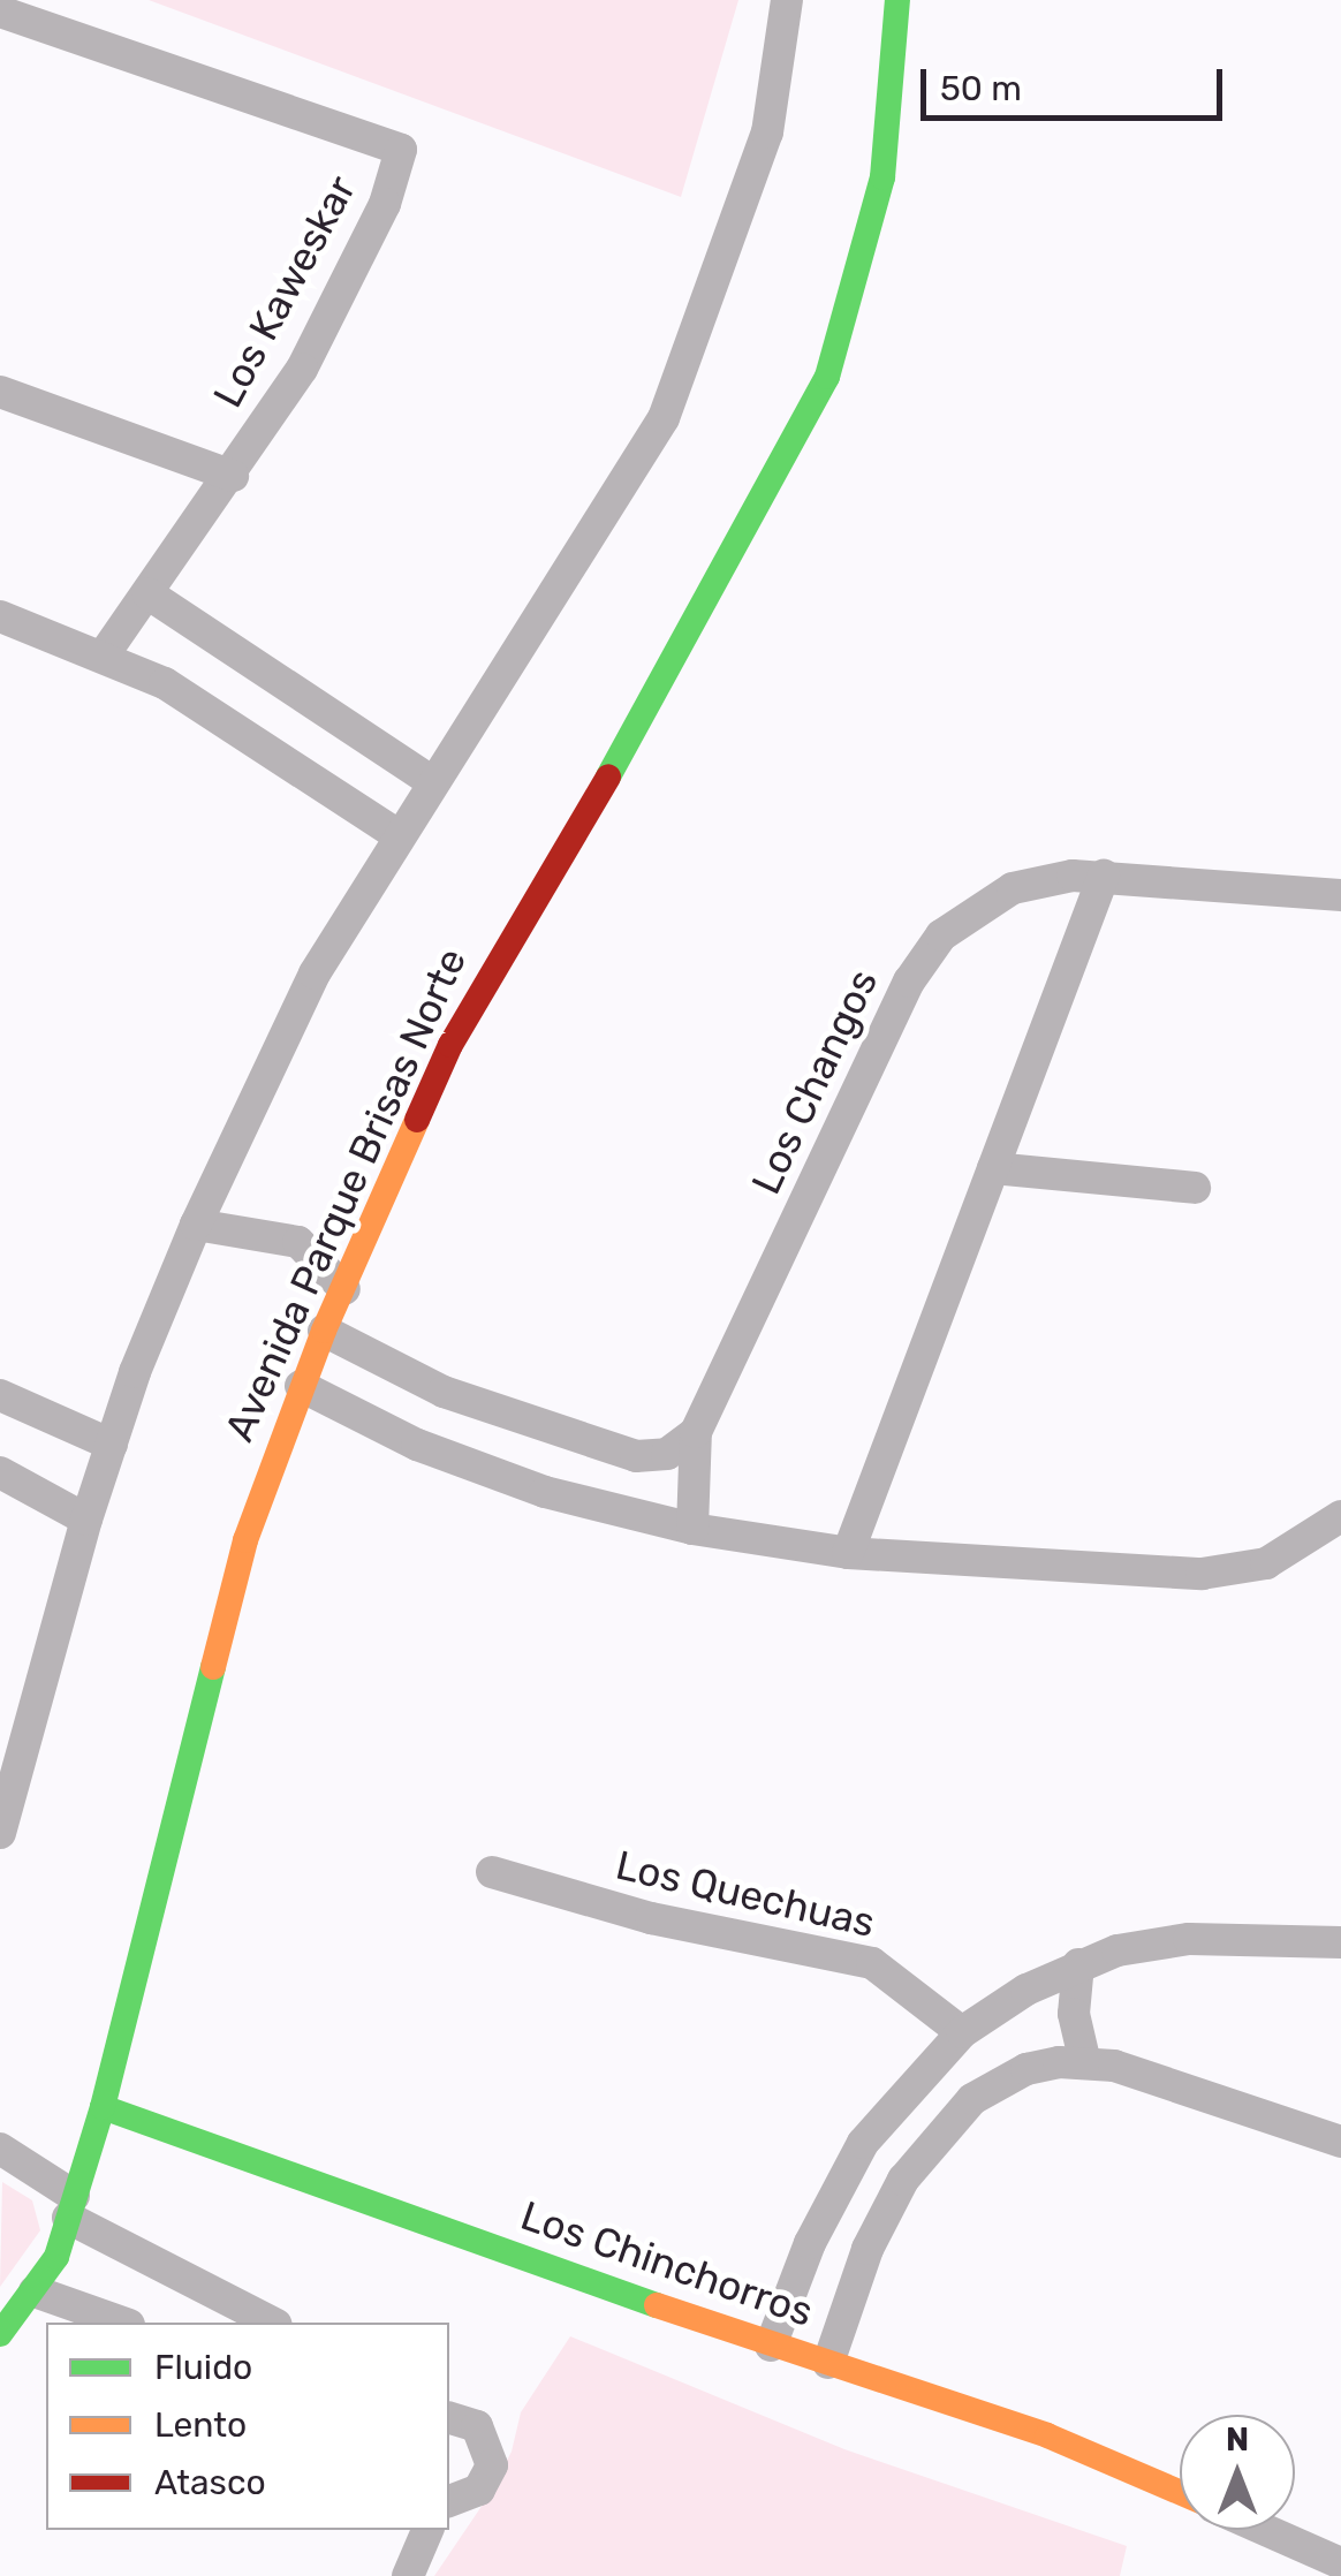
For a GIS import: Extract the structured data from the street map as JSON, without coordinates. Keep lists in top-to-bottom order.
{
  "streets": {
    "street": [
      "Los Kaweskar",
      "Los Changos",
      "Avenida Parque Brisas Norte",
      "Los Quechuas",
      "Los Chinchorros"
    ]
  },
  "crossings": [
    ["Avenida Parque Brisas Norte", "Los Chinchorros"]
  ],
  "legend": ["Fluido", "Lento", "Atasco"],
  "scale_bar": "50 m",
  "north": "top"
}
